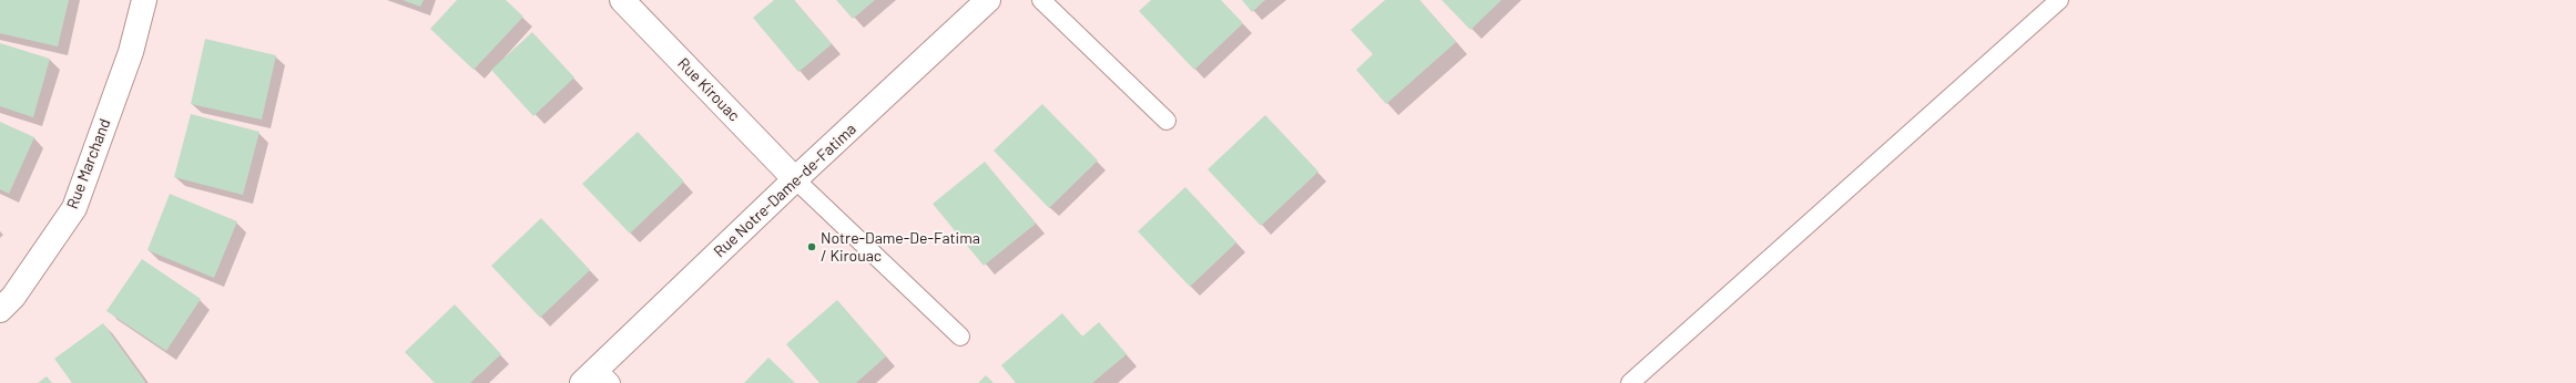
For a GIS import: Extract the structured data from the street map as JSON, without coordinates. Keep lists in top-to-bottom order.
{
  "streets": {
    "street": ["Rue Kirouac", "Rue Marchand", "Rue Notre-Dame-de-Fatima"]
  },
  "crossings": [
    ["Rue Kirouac", "Rue Notre-Dame-de-Fatima"]
  ],
  "places": ["Notre-Dame-De-Fatima / Kirouac"]
}
